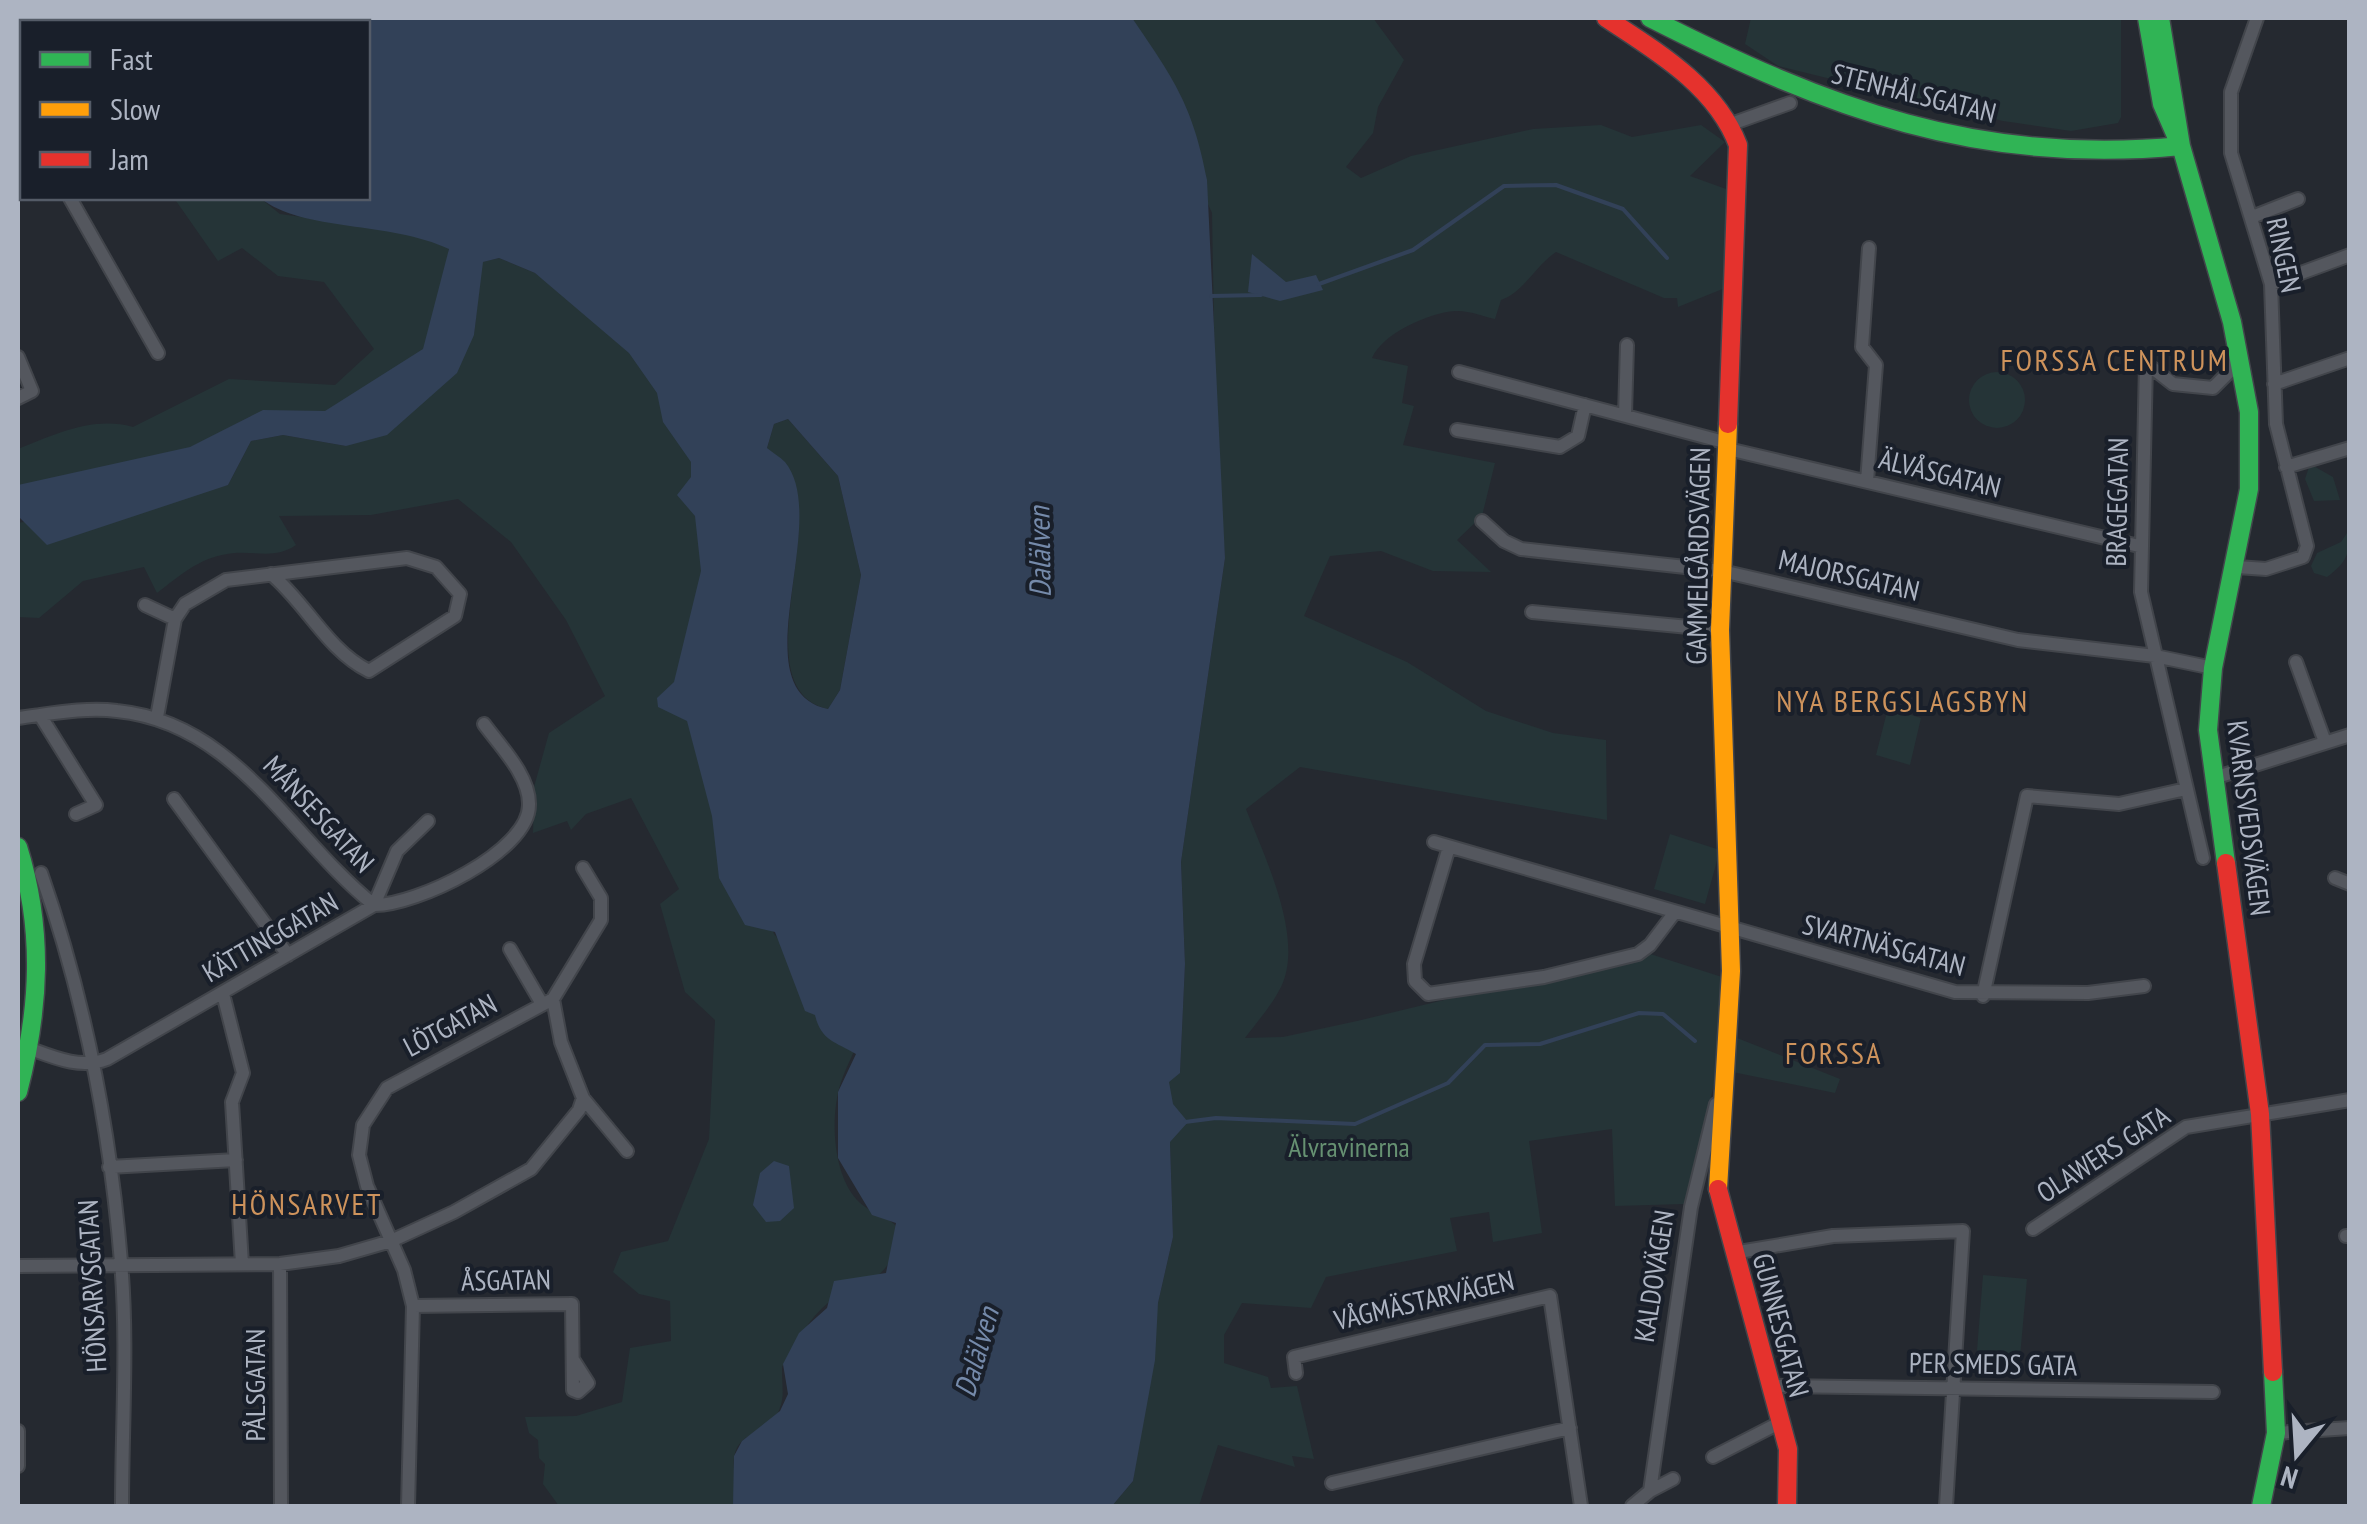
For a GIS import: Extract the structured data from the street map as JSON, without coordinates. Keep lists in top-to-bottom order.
{
  "streets": {
    "street": [
      "STENHÅLSGATAN",
      "RINGEN",
      "ÄLVÅSGATAN",
      "BRAGEGATAN",
      "GAMMELGÅRDSVÄGEN",
      "MAJORSGATAN",
      "MÅNSESGATAN",
      "KVARNSVEDSVÄGEN",
      "KÄTTINGGATAN",
      "SVARTNÄSGATAN",
      "LÖTGATAN",
      "OLAWERS GATA",
      "KALDOVÄGEN",
      "ÅSGATAN",
      "HÖNSARVSGATAN",
      "VÅGMÄSTARVÄGEN",
      "GUNNESGATAN",
      "PER SMEDS GATA",
      "PÅLSGATAN"
    ]
  },
  "crossings": [
    ["STENHÅLSGATAN", "KVARNSVEDSVÄGEN"],
    ["RINGEN", "KVARNSVEDSVÄGEN"],
    ["ÄLVÅSGATAN", "BRAGEGATAN"],
    ["ÄLVÅSGATAN", "GAMMELGÅRDSVÄGEN"],
    ["BRAGEGATAN", "MAJORSGATAN"],
    ["BRAGEGATAN", "KVARNSVEDSVÄGEN"],
    ["GAMMELGÅRDSVÄGEN", "MAJORSGATAN"],
    ["GAMMELGÅRDSVÄGEN", "SVARTNÄSGATAN"],
    ["GAMMELGÅRDSVÄGEN", "KALDOVÄGEN"],
    ["GAMMELGÅRDSVÄGEN", "GUNNESGATAN"],
    ["MAJORSGATAN", "KVARNSVEDSVÄGEN"],
    ["MÅNSESGATAN", "KÄTTINGGATAN"],
    ["KVARNSVEDSVÄGEN", "OLAWERS GATA"],
    ["KÄTTINGGATAN", "HÖNSARVSGATAN"],
    ["LÖTGATAN", "ÅSGATAN"],
    ["GUNNESGATAN", "PER SMEDS GATA"]
  ],
  "districts": [
    "FORSSA CENTRUM",
    "NYA BERGSLAGSBYN",
    "FORSSA",
    "HÖNSARVET"
  ],
  "water": ["Dalälven"],
  "parks": ["Älvravinerna"],
  "legend": ["Fast", "Slow", "Jam"],
  "north": "bottom"
}
